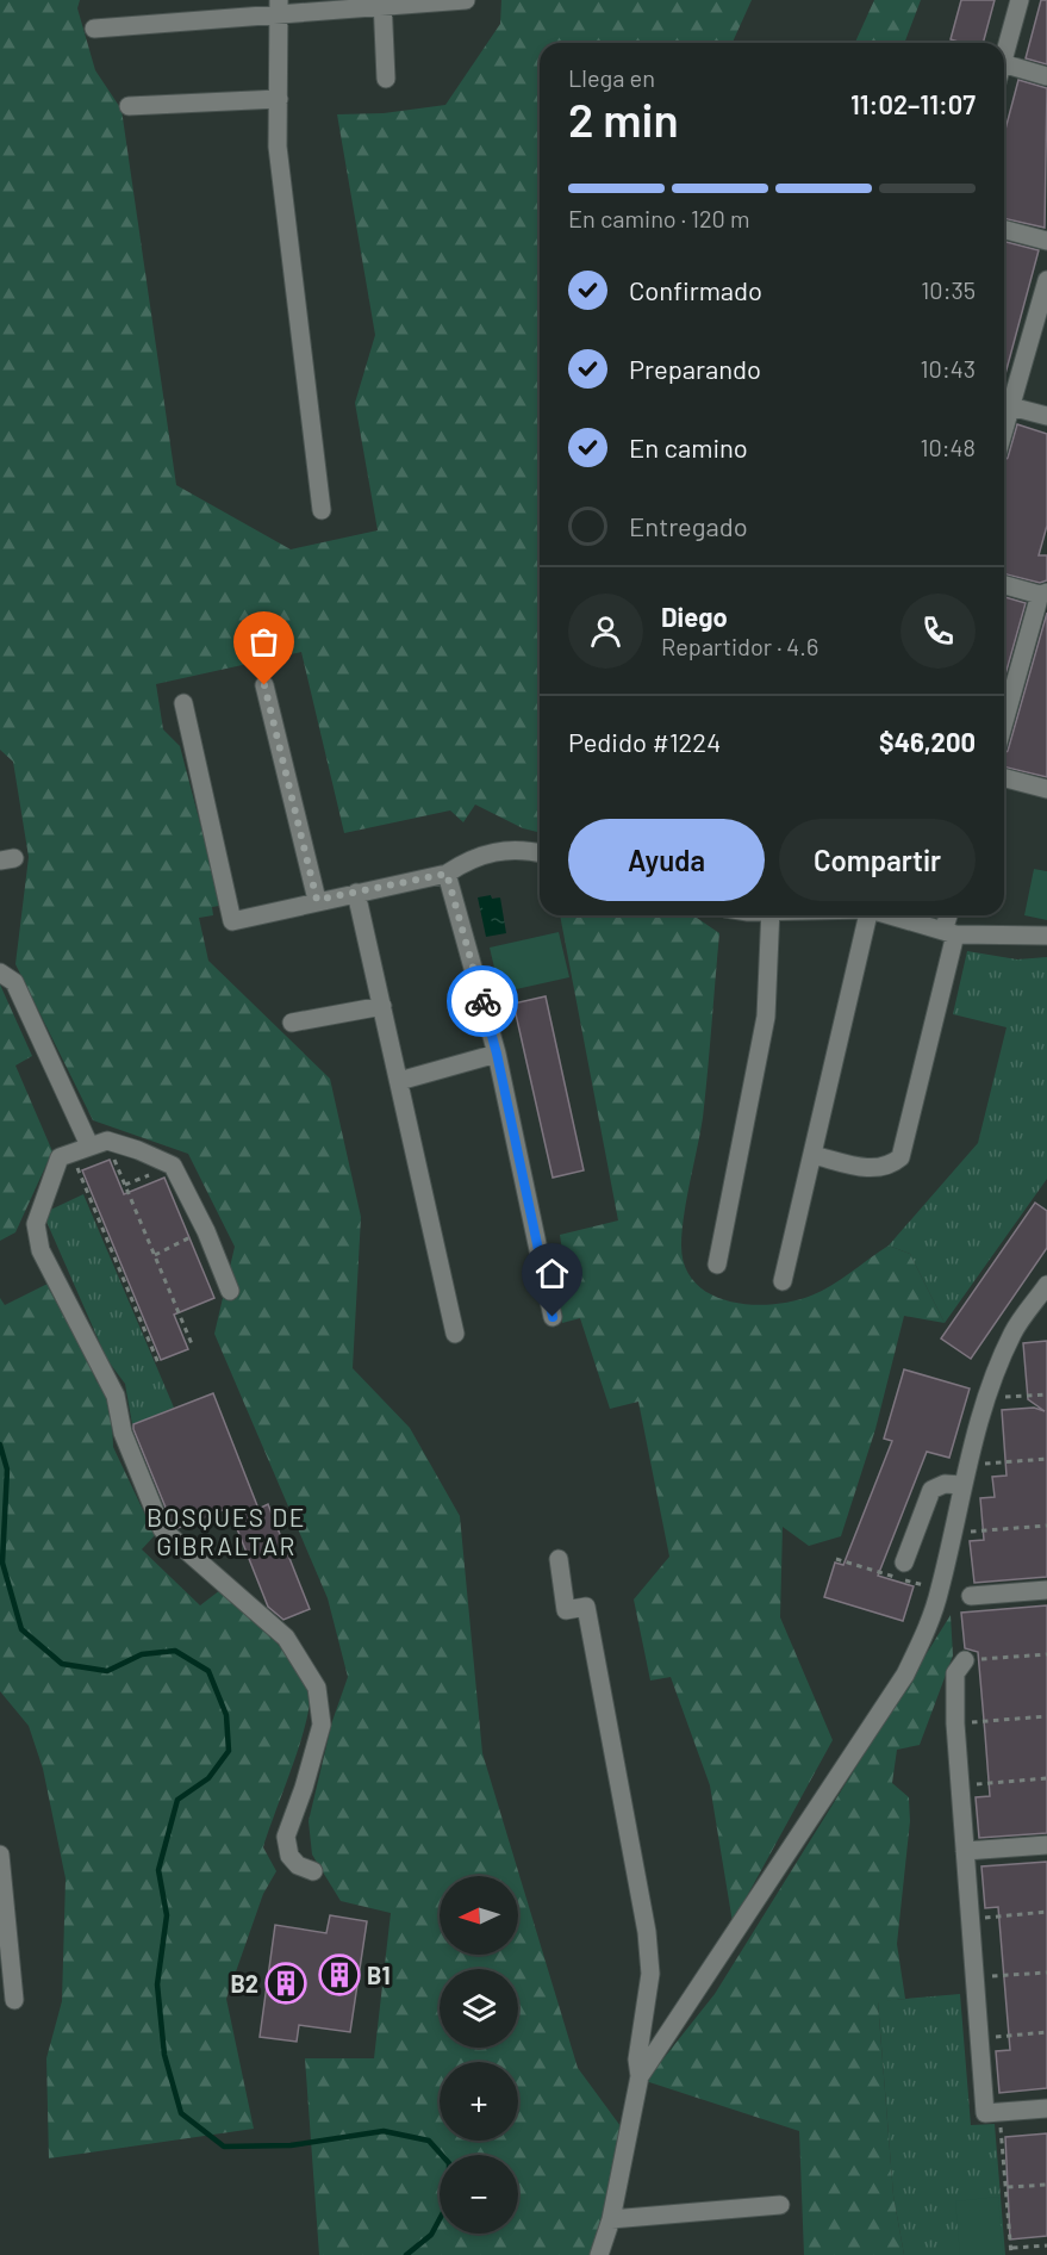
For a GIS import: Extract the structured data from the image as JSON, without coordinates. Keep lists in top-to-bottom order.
{
  "districts": ["BOSQUES DE GIBRALTAR"],
  "places": {
    "building": ["B1", "B2"]
  },
  "north": "left",
  "page": {
    "heading": ["2 min", "Llega en", "11:02–11:07"],
    "panel": [
      "Diego",
      "Repartidor · 4.6",
      "Pedido #1224",
      "$46,200"
    ],
    "bar": "En camino · 120 m",
    "list": [
      ["Confirmado", "10:35"],
      ["Preparando", "10:43"],
      ["En camino", "10:48"],
      "Entregado"
    ],
    "buttons": ["Ayuda", "Compartir"],
    "map_buttons": ["+", "−"]
  }
}
